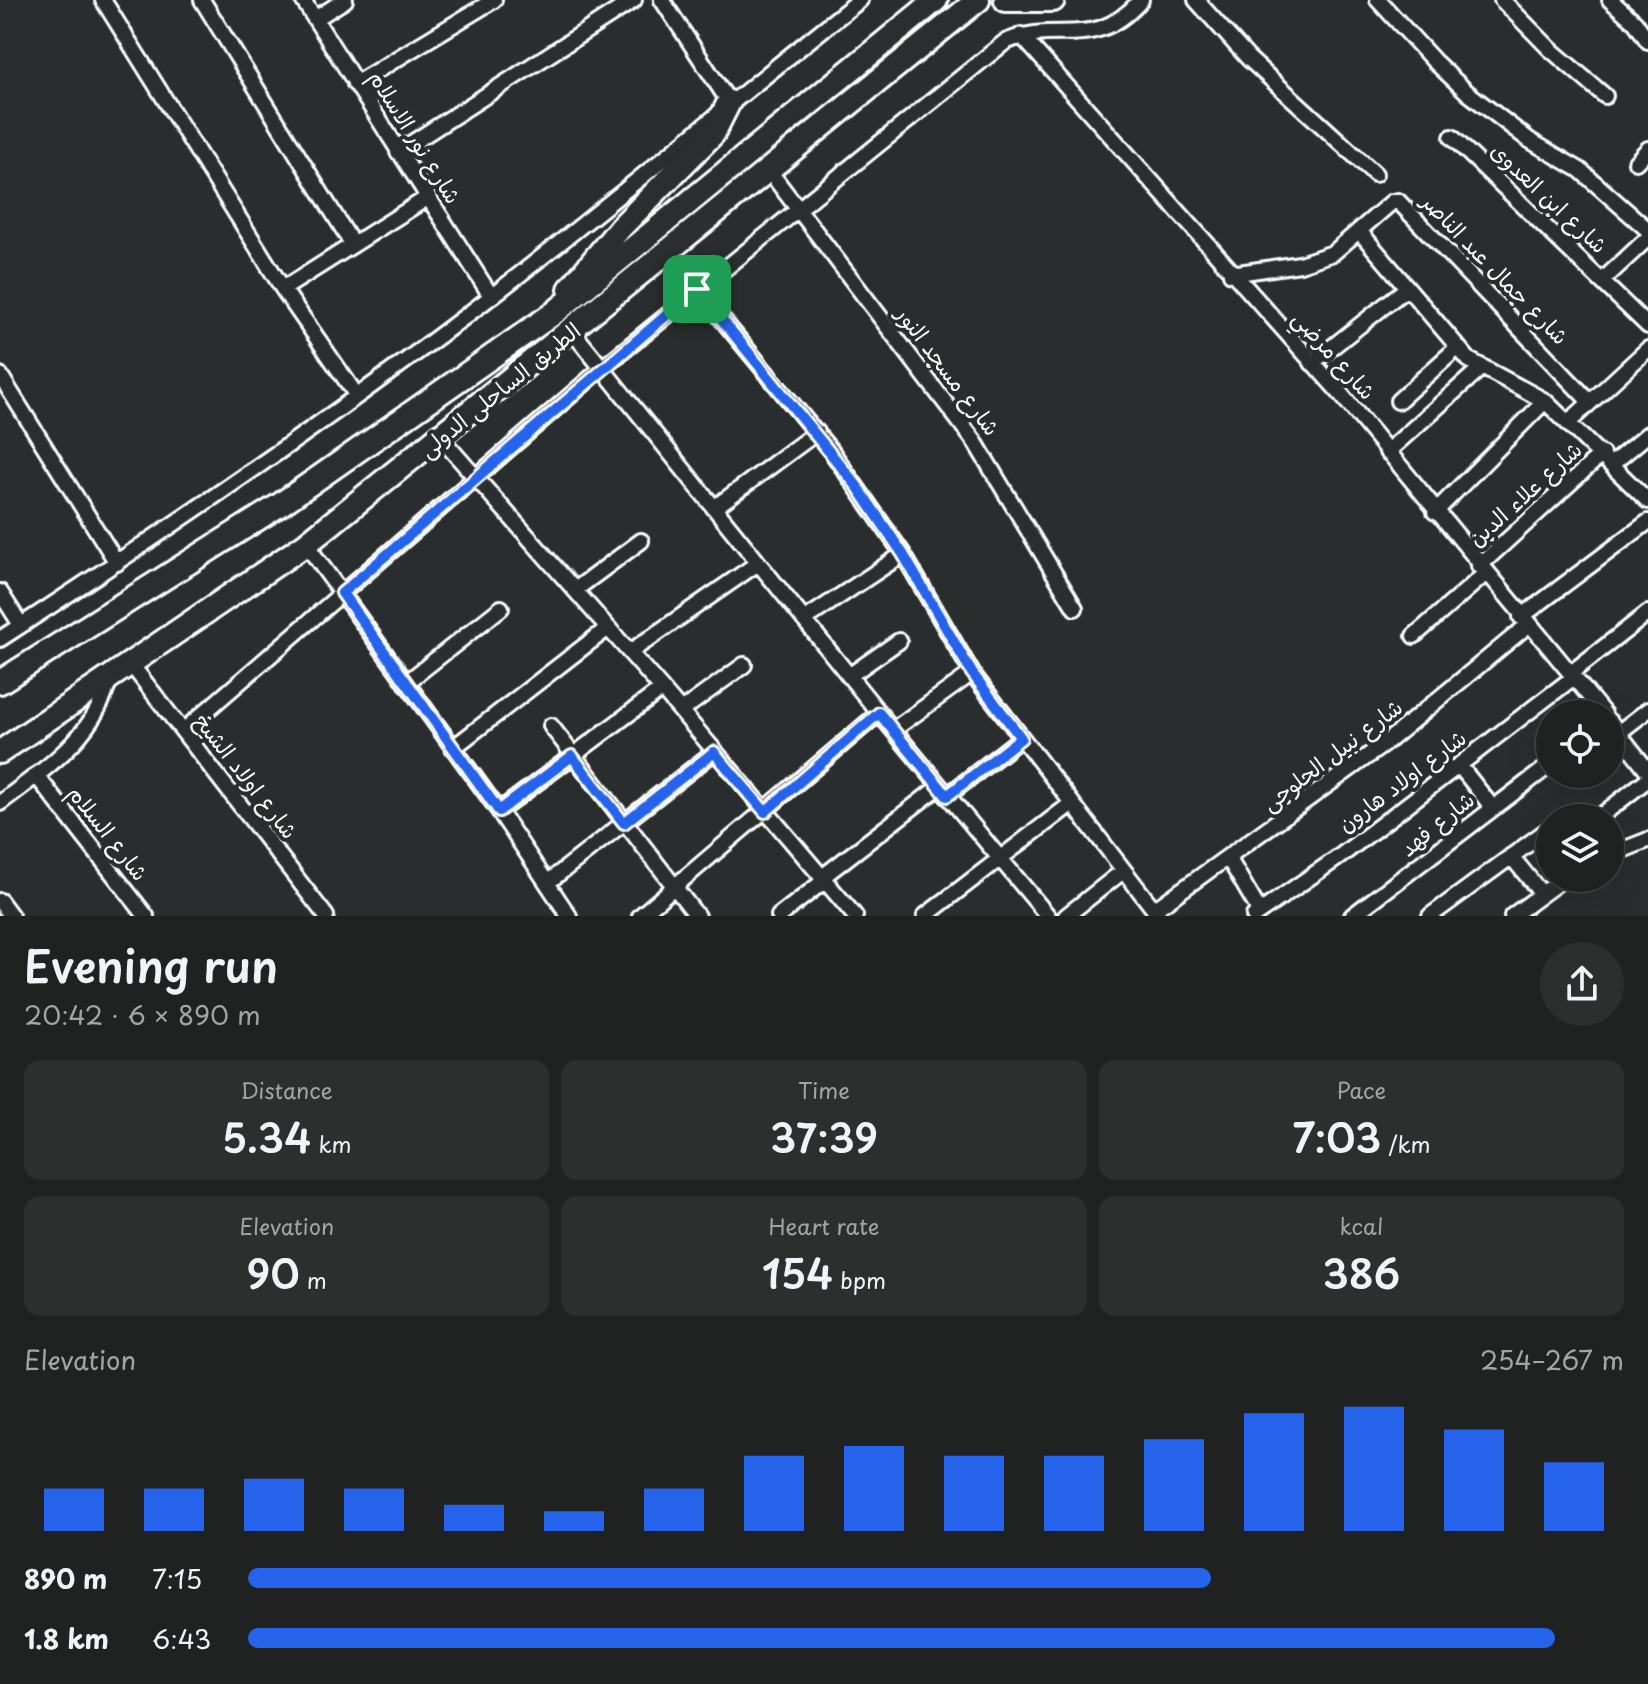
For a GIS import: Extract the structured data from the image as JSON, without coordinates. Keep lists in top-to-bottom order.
{
  "streets": {
    "highway": ["الطريق الساحلى الدولى"],
    "street": [
      "شارع نور الاسلام",
      "شارع ابن العدوى",
      "شارع جمال عبد الناصر",
      "شارع مرضي",
      "شارع مسجد النور",
      "شارع علاء الدين",
      "شارع نبيل الحلوجى",
      "شارع اولاد الشيخ",
      "شارع اولاد هارون",
      "شارع فهد",
      "شارع السلام"
    ]
  },
  "crossings": [
    ["شارع جمال عبد الناصر", "شارع مرضي"],
    ["شارع مرضي", "شارع علاء الدين"],
    ["شارع مرضي", "شارع نبيل الحلوجى"],
    ["شارع مرضي", "شارع اولاد هارون"],
    ["شارع مسجد النور", "الطريق الساحلى الدولى"],
    ["الطريق الساحلى الدولى", "شارع اولاد الشيخ"]
  ],
  "page": {
    "heading": ["Evening run", "20:42 · 6 × 890 m"],
    "stats": [
      ["Distance", "5.34 km"],
      ["Time", "37:39"],
      ["Pace", "7:03 /km"],
      ["Elevation", "90 m"],
      ["Heart rate", "154 bpm"],
      ["kcal", "386"]
    ],
    "chart": ["Elevation", "254–267 m"],
    "list": [
      {
        "name": "890 m",
        "note": "7:15"
      },
      {
        "name": "1.8 km",
        "note": "6:43"
      }
    ]
  }
}
